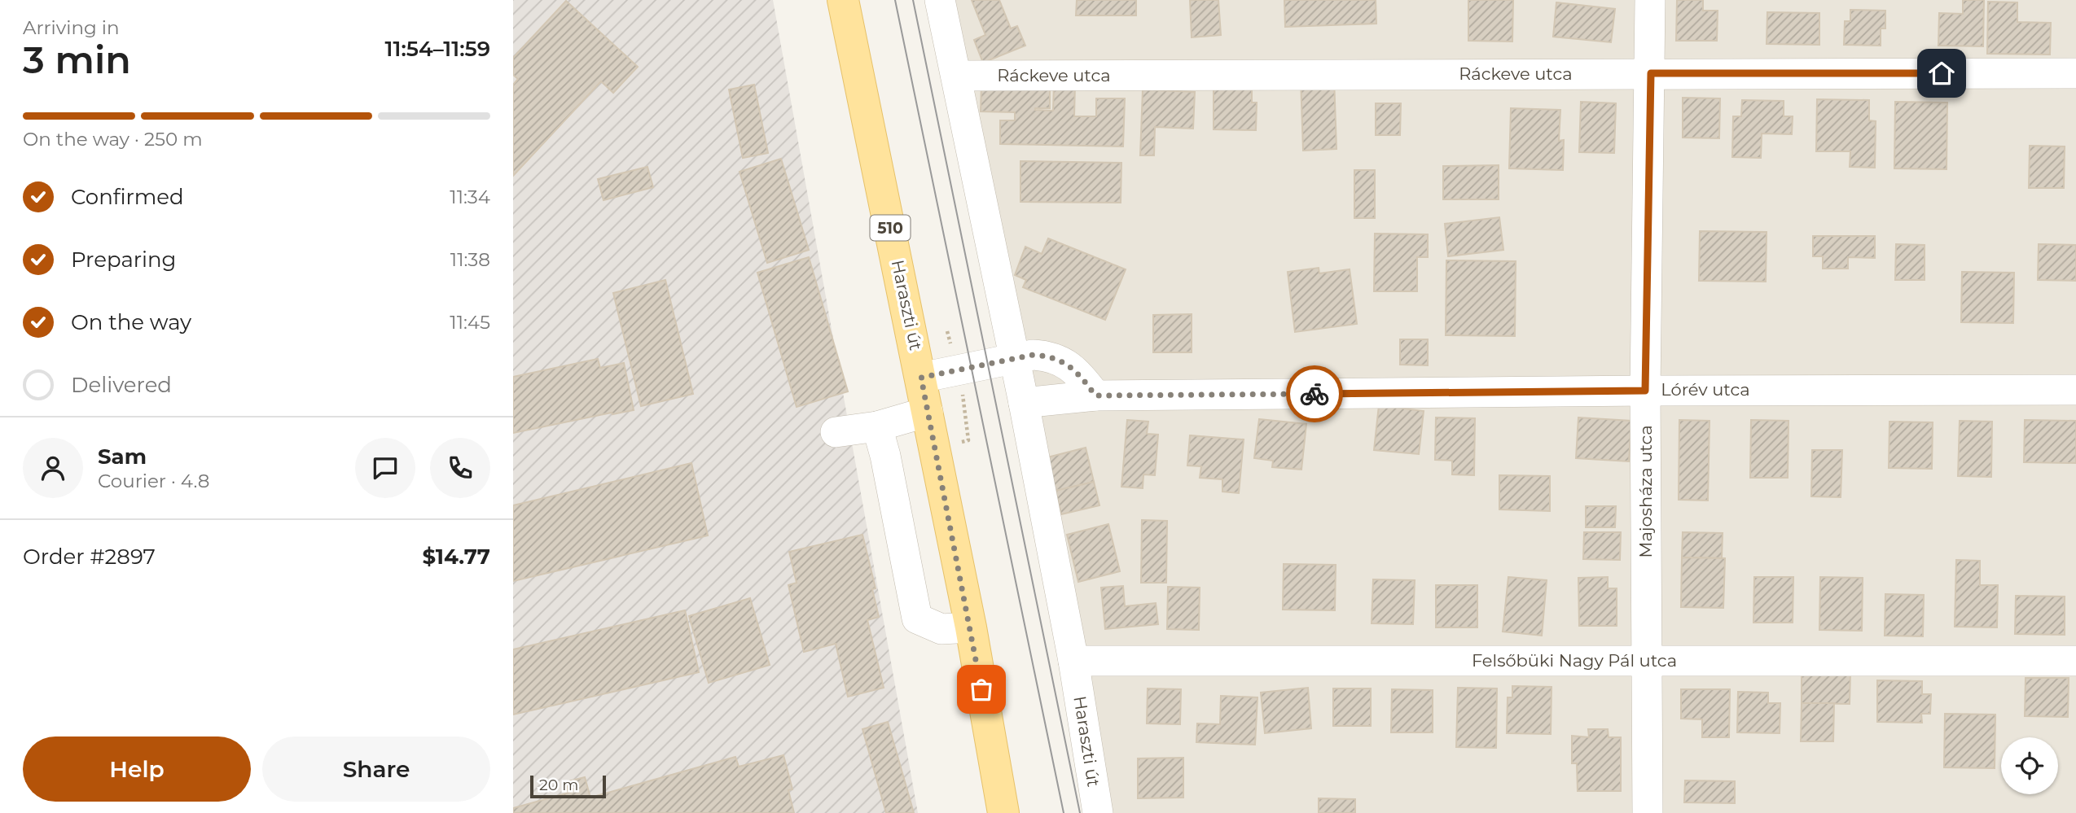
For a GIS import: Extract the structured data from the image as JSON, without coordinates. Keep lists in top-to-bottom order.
{
  "streets": {
    "main road": ["510", "Haraszti út"],
    "street": [
      "Ráckeve utca",
      "Lórév utca",
      "Majosháza utca",
      "Felsőbüki Nagy Pál utca"
    ]
  },
  "crossings": [
    ["Ráckeve utca", "Haraszti út"],
    ["Ráckeve utca", "Majosháza utca"],
    ["Haraszti út", "Lórév utca"],
    ["Haraszti út", "Felsőbüki Nagy Pál utca"],
    ["Lórév utca", "Majosháza utca"],
    ["Majosháza utca", "Felsőbüki Nagy Pál utca"]
  ],
  "scale_bar": "20 m",
  "page": {
    "heading": ["3 min", "Arriving in", "11:54–11:59"],
    "panel": [
      "Sam",
      "Courier · 4.8",
      "Order #2897",
      "$14.77"
    ],
    "bar": "On the way · 250 m",
    "list": [
      ["Confirmed", "11:34"],
      ["Preparing", "11:38"],
      ["On the way", "11:45"],
      "Delivered"
    ],
    "buttons": ["Help", "Share"],
    "scale": "20 m"
  }
}
